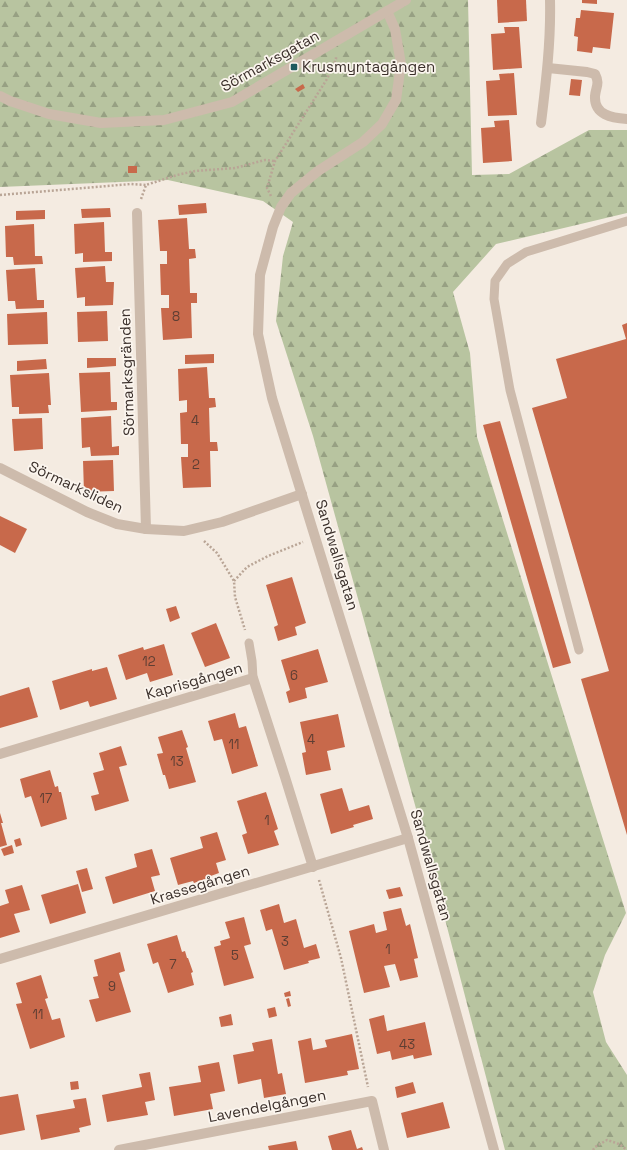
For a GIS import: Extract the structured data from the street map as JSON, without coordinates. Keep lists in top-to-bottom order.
{
  "streets": {
    "street": [
      "Sörmarksgatan",
      "Sörmarksgränden",
      "Sörmarksliden",
      "Sandwallsgatan",
      "Kaprisgången",
      "Krassegången",
      "Lavendelgången"
    ]
  },
  "crossings": [
    ["Sörmarksgatan", "Sandwallsgatan"],
    ["Sörmarksgränden", "Sörmarksliden"],
    ["Sörmarksliden", "Sandwallsgatan"],
    ["Sandwallsgatan", "Krassegången"],
    ["Kaprisgången", "Krassegången"]
  ],
  "places": {
    "transit": ["Krusmyntagången"]
  },
  "house_numbers": [
    "8",
    "4",
    "2",
    "12",
    "6",
    "4",
    "11",
    "13",
    "17",
    "1",
    "3",
    "1",
    "5",
    "7",
    "9",
    "11",
    "43"
  ]
}
